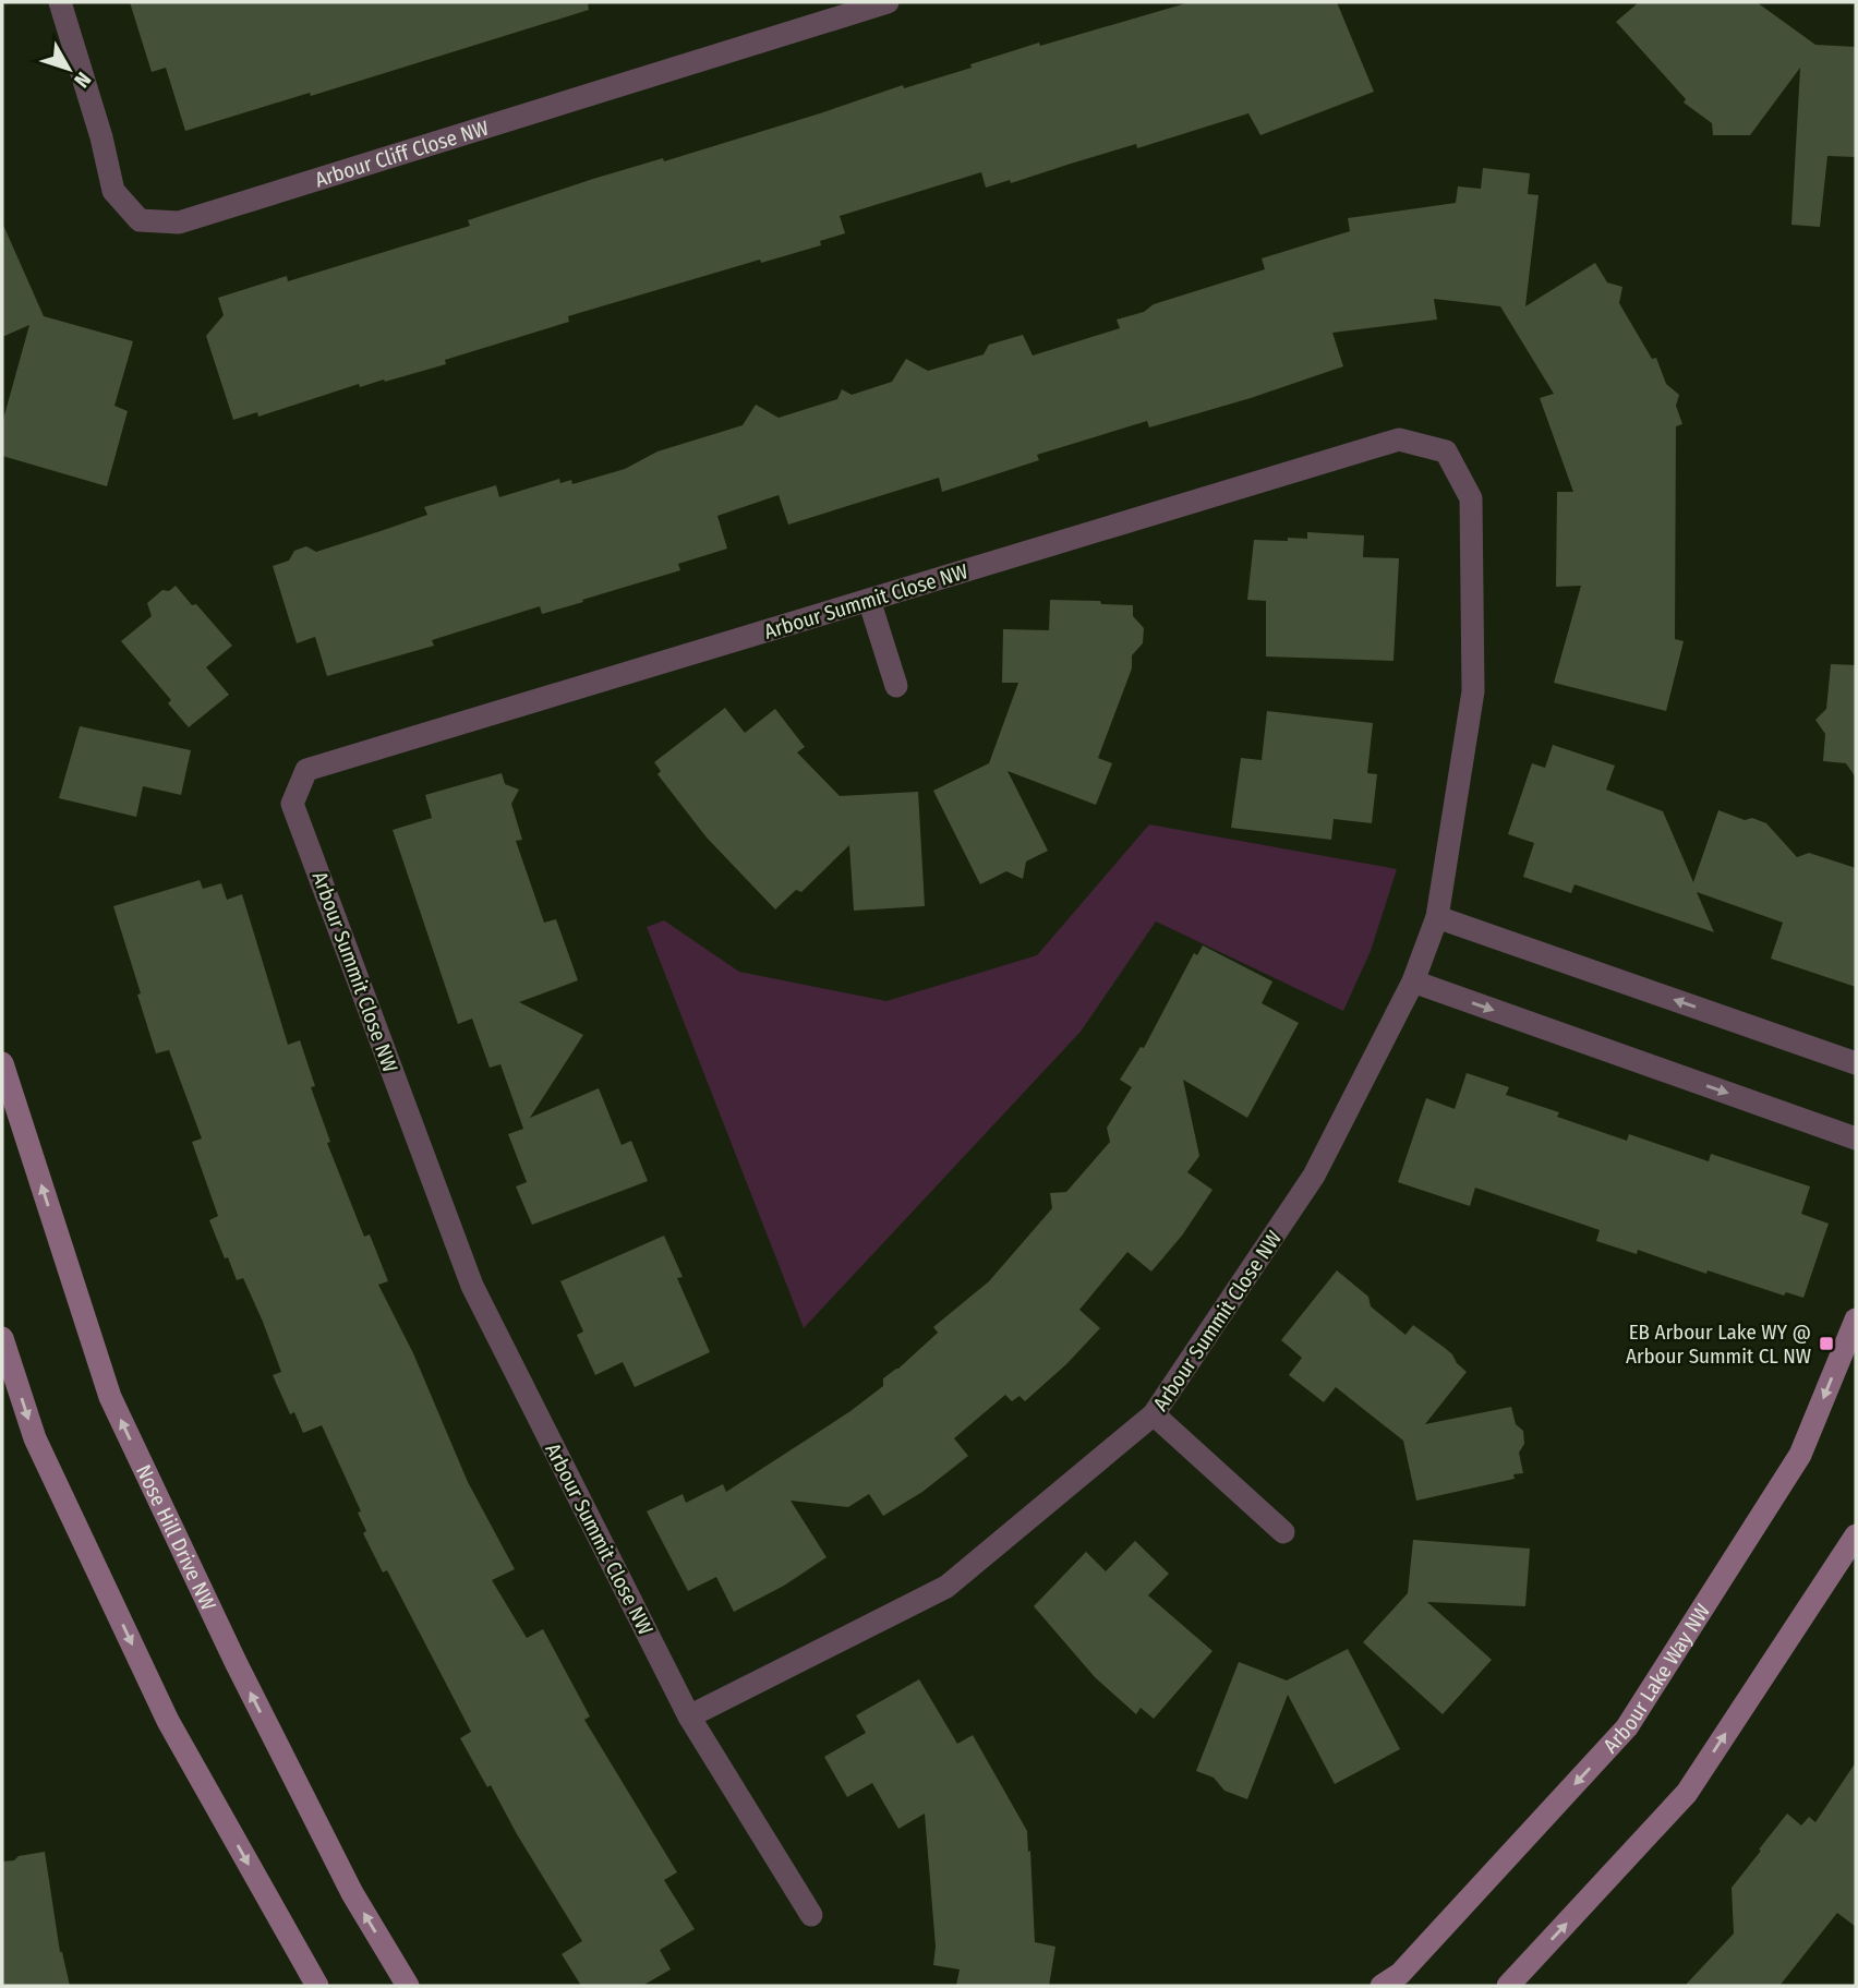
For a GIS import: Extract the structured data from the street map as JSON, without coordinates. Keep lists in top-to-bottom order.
{
  "streets": {
    "main road": ["Nose Hill Drive NW", "Arbour Lake Way NW"],
    "street": ["Arbour Cliff Close NW", "Arbour Summit Close NW"]
  },
  "places": {
    "transit": ["EB Arbour Lake WY @ Arbour Summit CL NW"]
  },
  "north": "bottom right"
}
